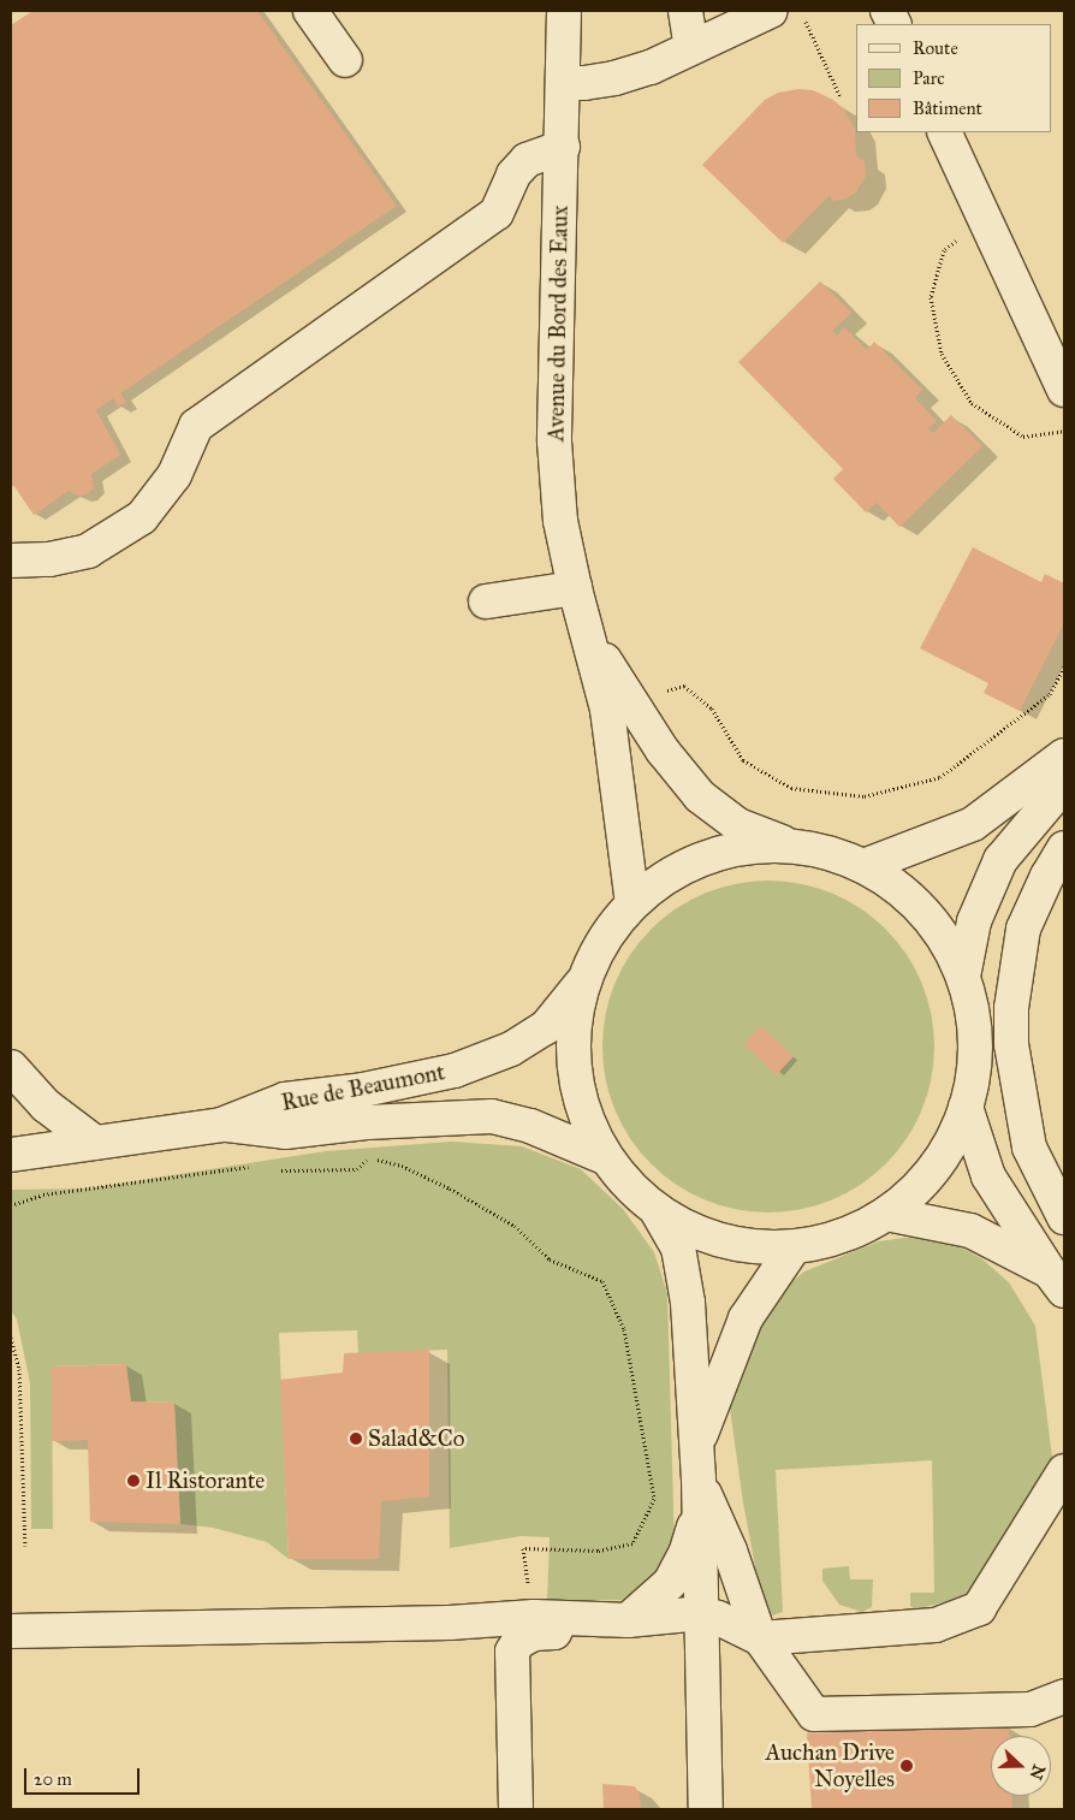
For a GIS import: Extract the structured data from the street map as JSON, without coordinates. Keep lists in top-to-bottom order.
{
  "streets": {
    "street": ["Avenue du Bord des Eaux", "Rue de Beaumont"]
  },
  "places": ["Salad&Co", "Il Ristorante", "Auchan Drive Noyelles"],
  "legend": ["Route", "Parc", "Bâtiment"],
  "scale_bar": "20 m",
  "north": "right"
}
